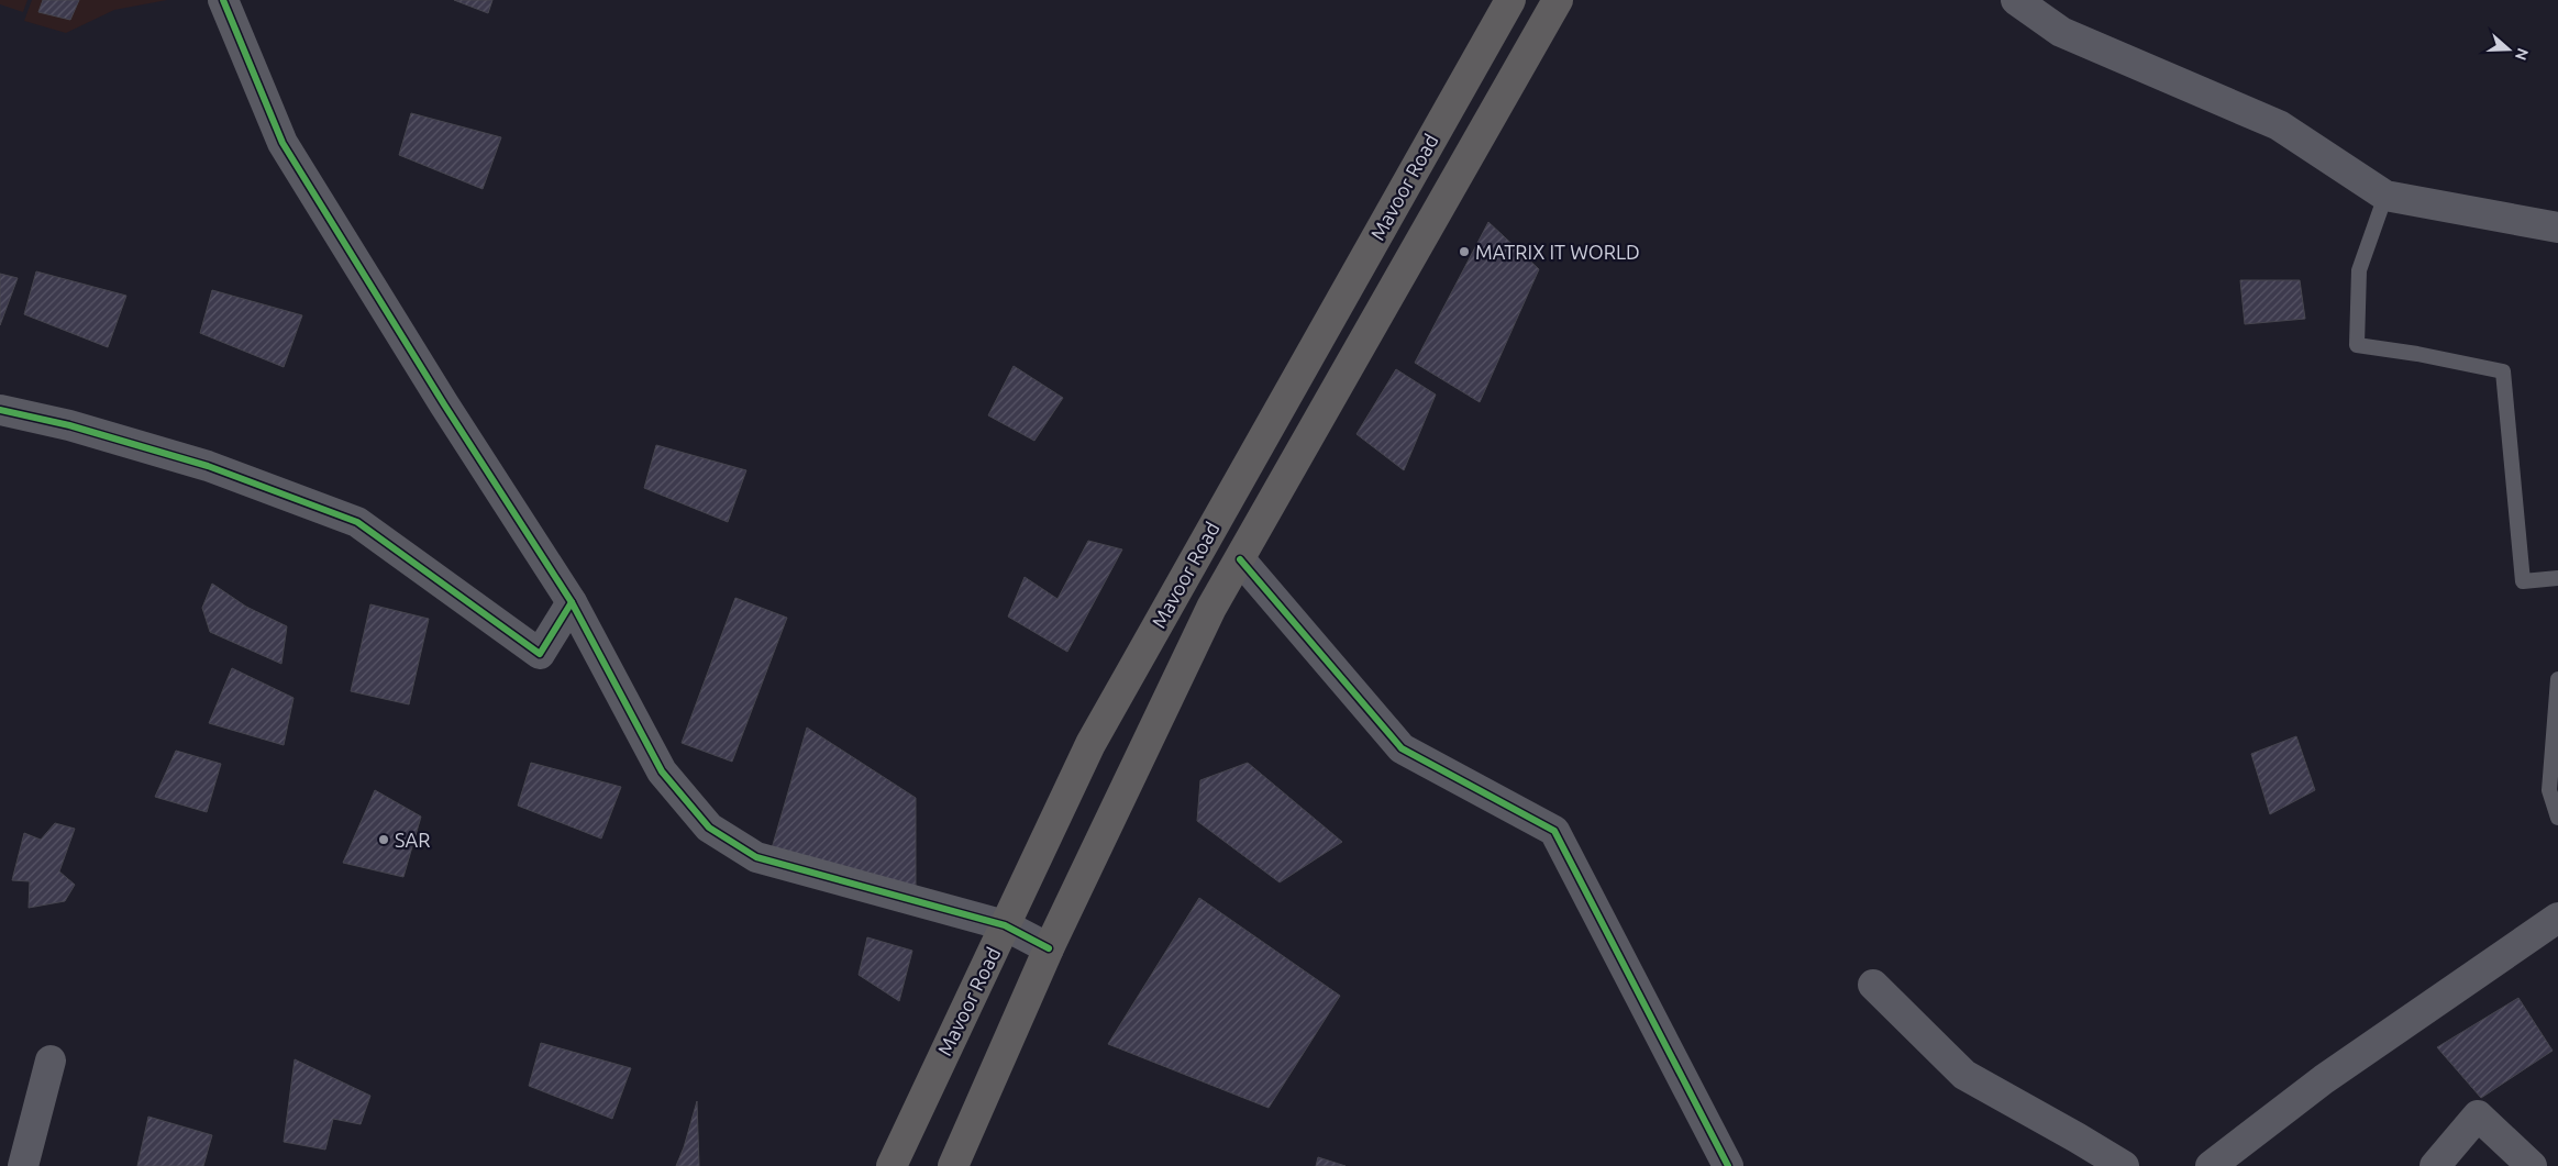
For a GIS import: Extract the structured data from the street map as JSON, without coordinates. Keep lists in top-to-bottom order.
{
  "streets": {
    "main road": ["Mavoor Road"]
  },
  "places": ["MATRIX IT WORLD", "SAR"],
  "north": "right"
}
